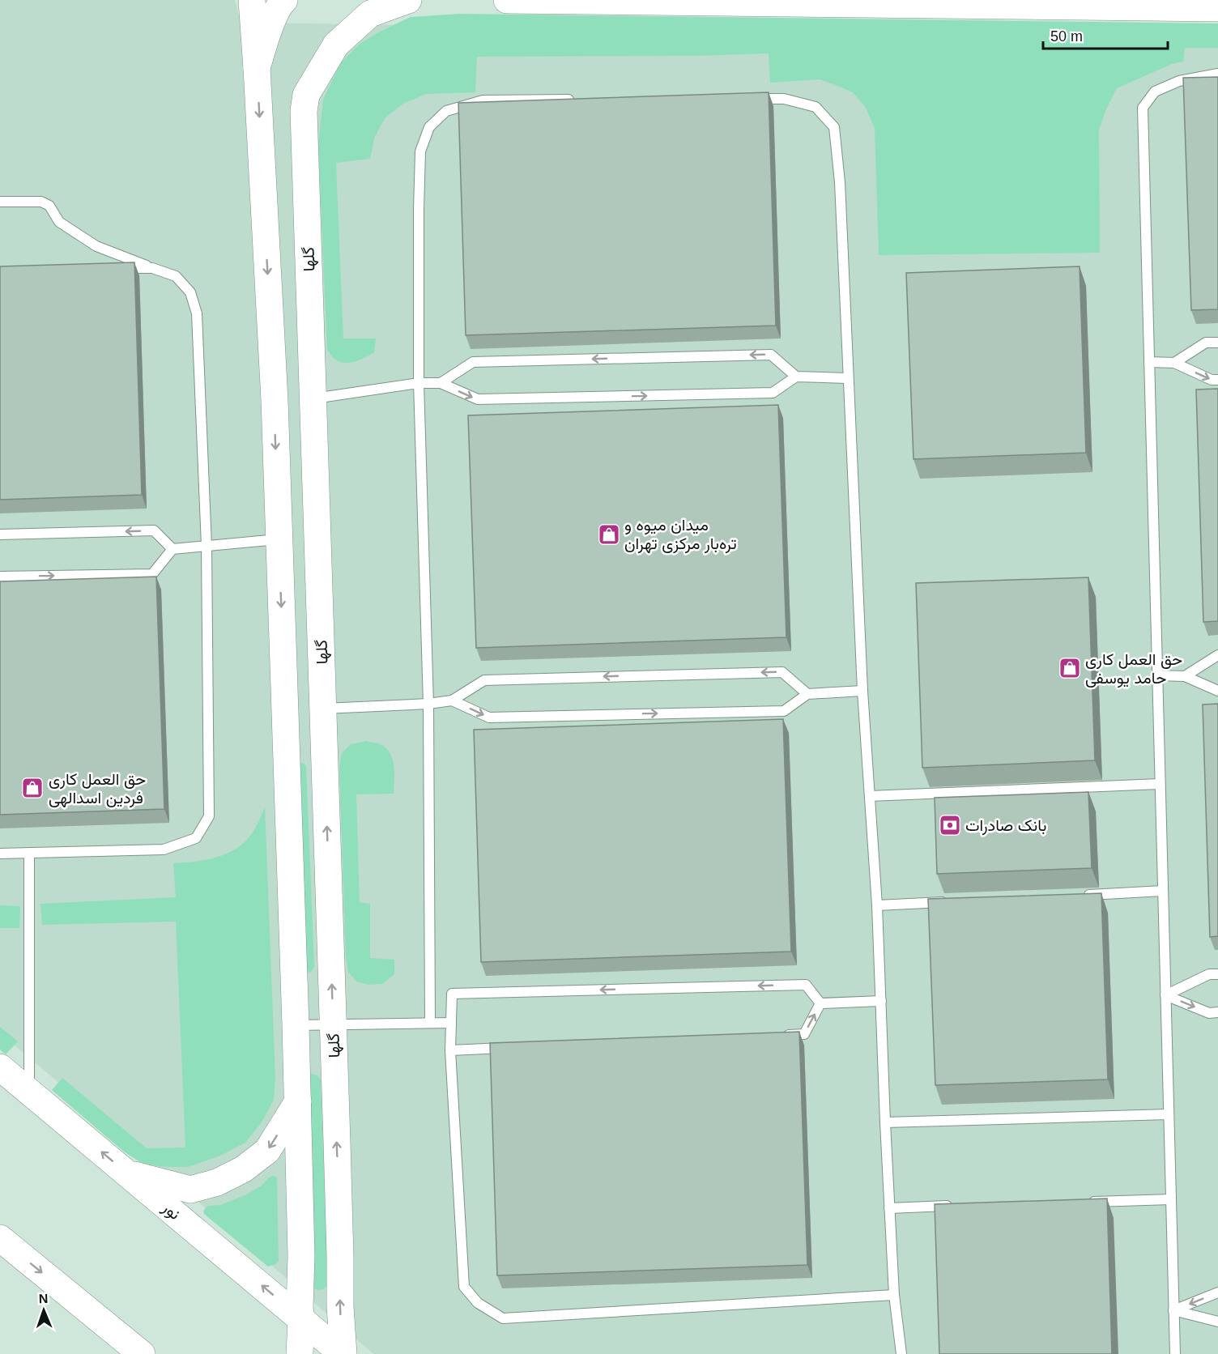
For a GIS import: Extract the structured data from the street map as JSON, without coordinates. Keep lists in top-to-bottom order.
{
  "streets": {
    "street": ["گلها", "نور"]
  },
  "crossings": [
    ["گلها", "نور"]
  ],
  "places": {
    "shop": ["میدان میوه و تره‌بار مرکزی تهران", "حق العمل کاری حامد یوسفی", "حق العمل کاری فردین اسدالهی"],
    "bank": ["بانک صادرات"]
  },
  "scale_bar": "50 m",
  "north": "top"
}
